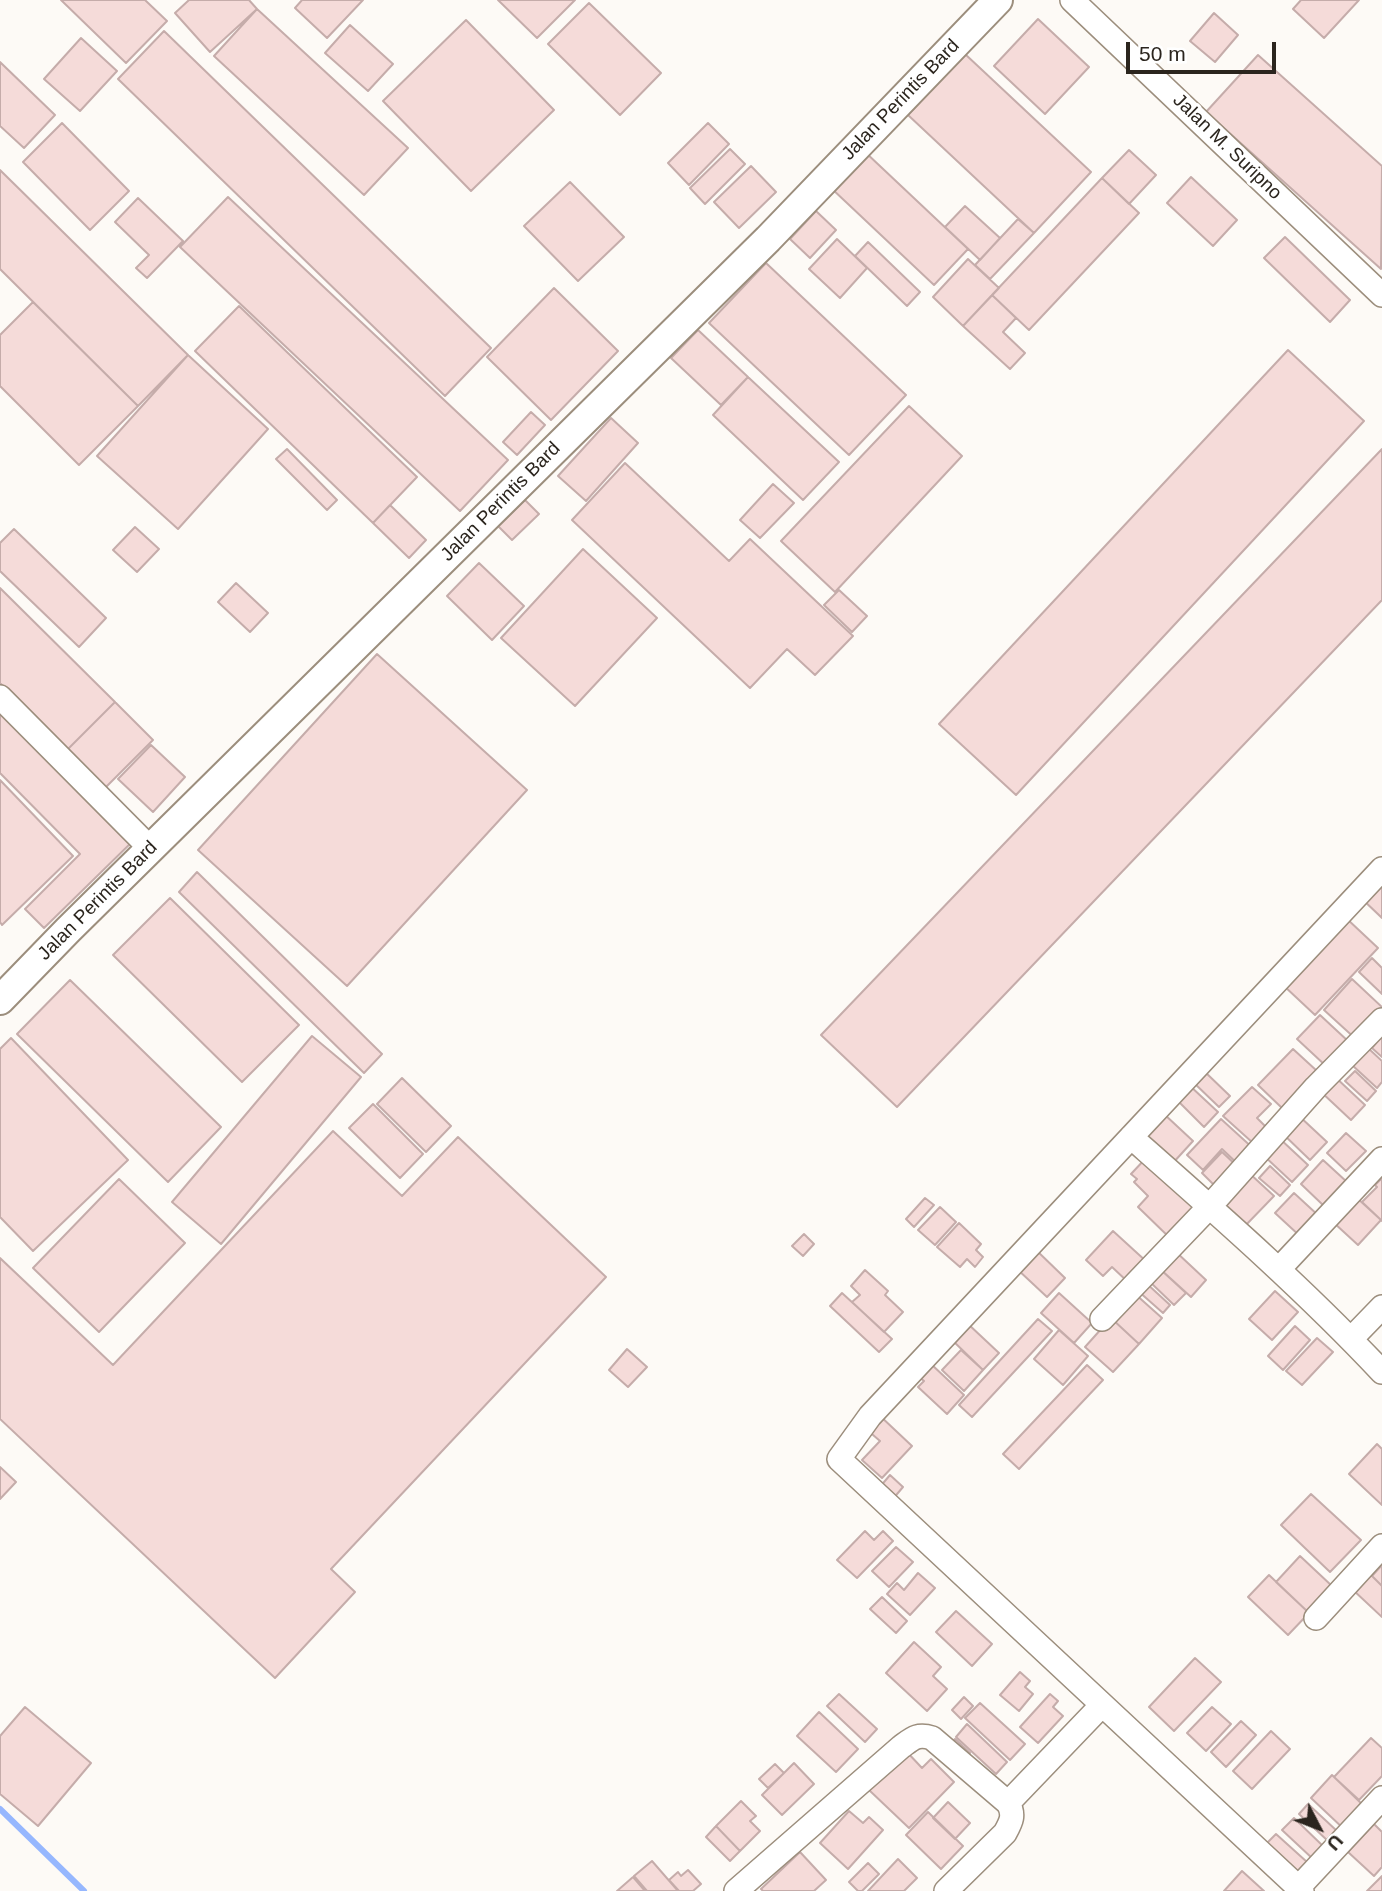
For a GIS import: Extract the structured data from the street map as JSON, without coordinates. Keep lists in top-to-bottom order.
{
  "streets": {
    "street": ["Jalan Perintis Bard", "Jalan M. Suripno"]
  },
  "scale_bar": "50 m",
  "north": "bottom right"
}
